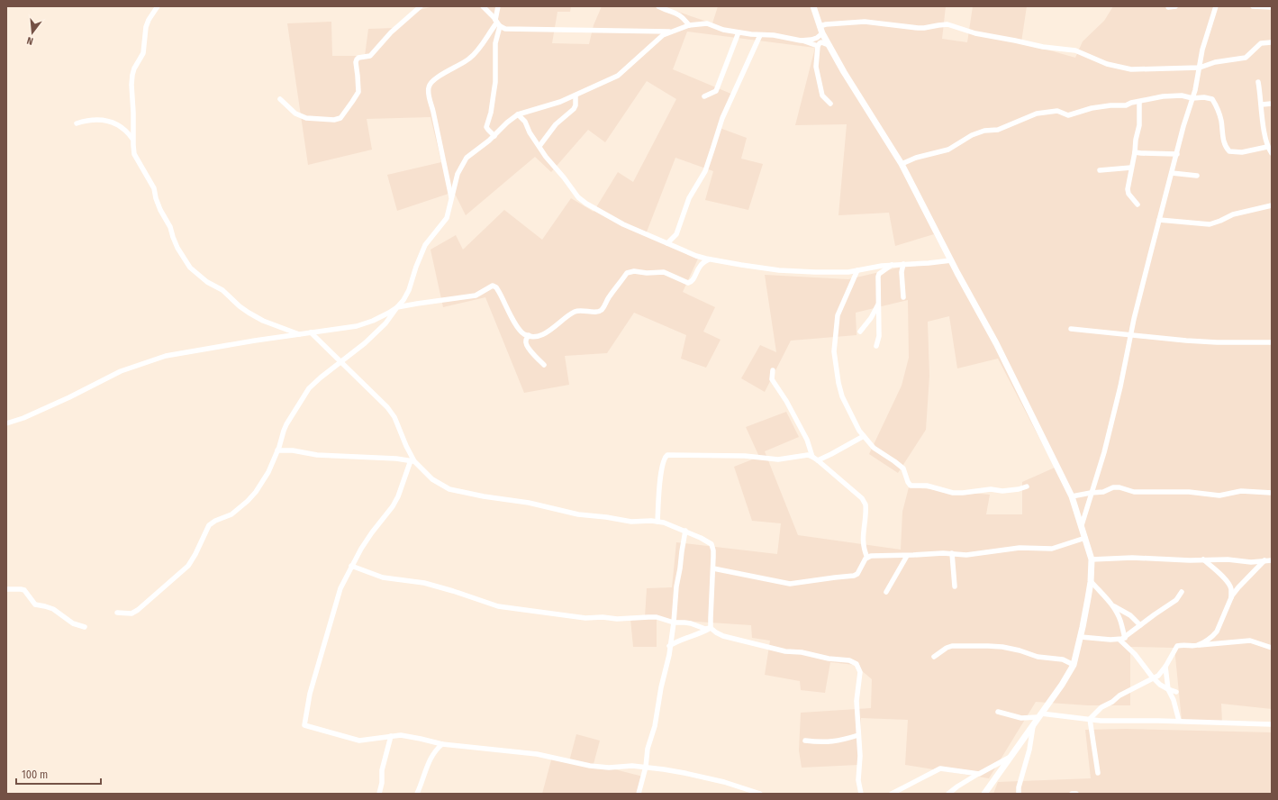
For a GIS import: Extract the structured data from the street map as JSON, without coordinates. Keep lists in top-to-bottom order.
{
  "scale_bar": "100 m",
  "north": "bottom"
}
